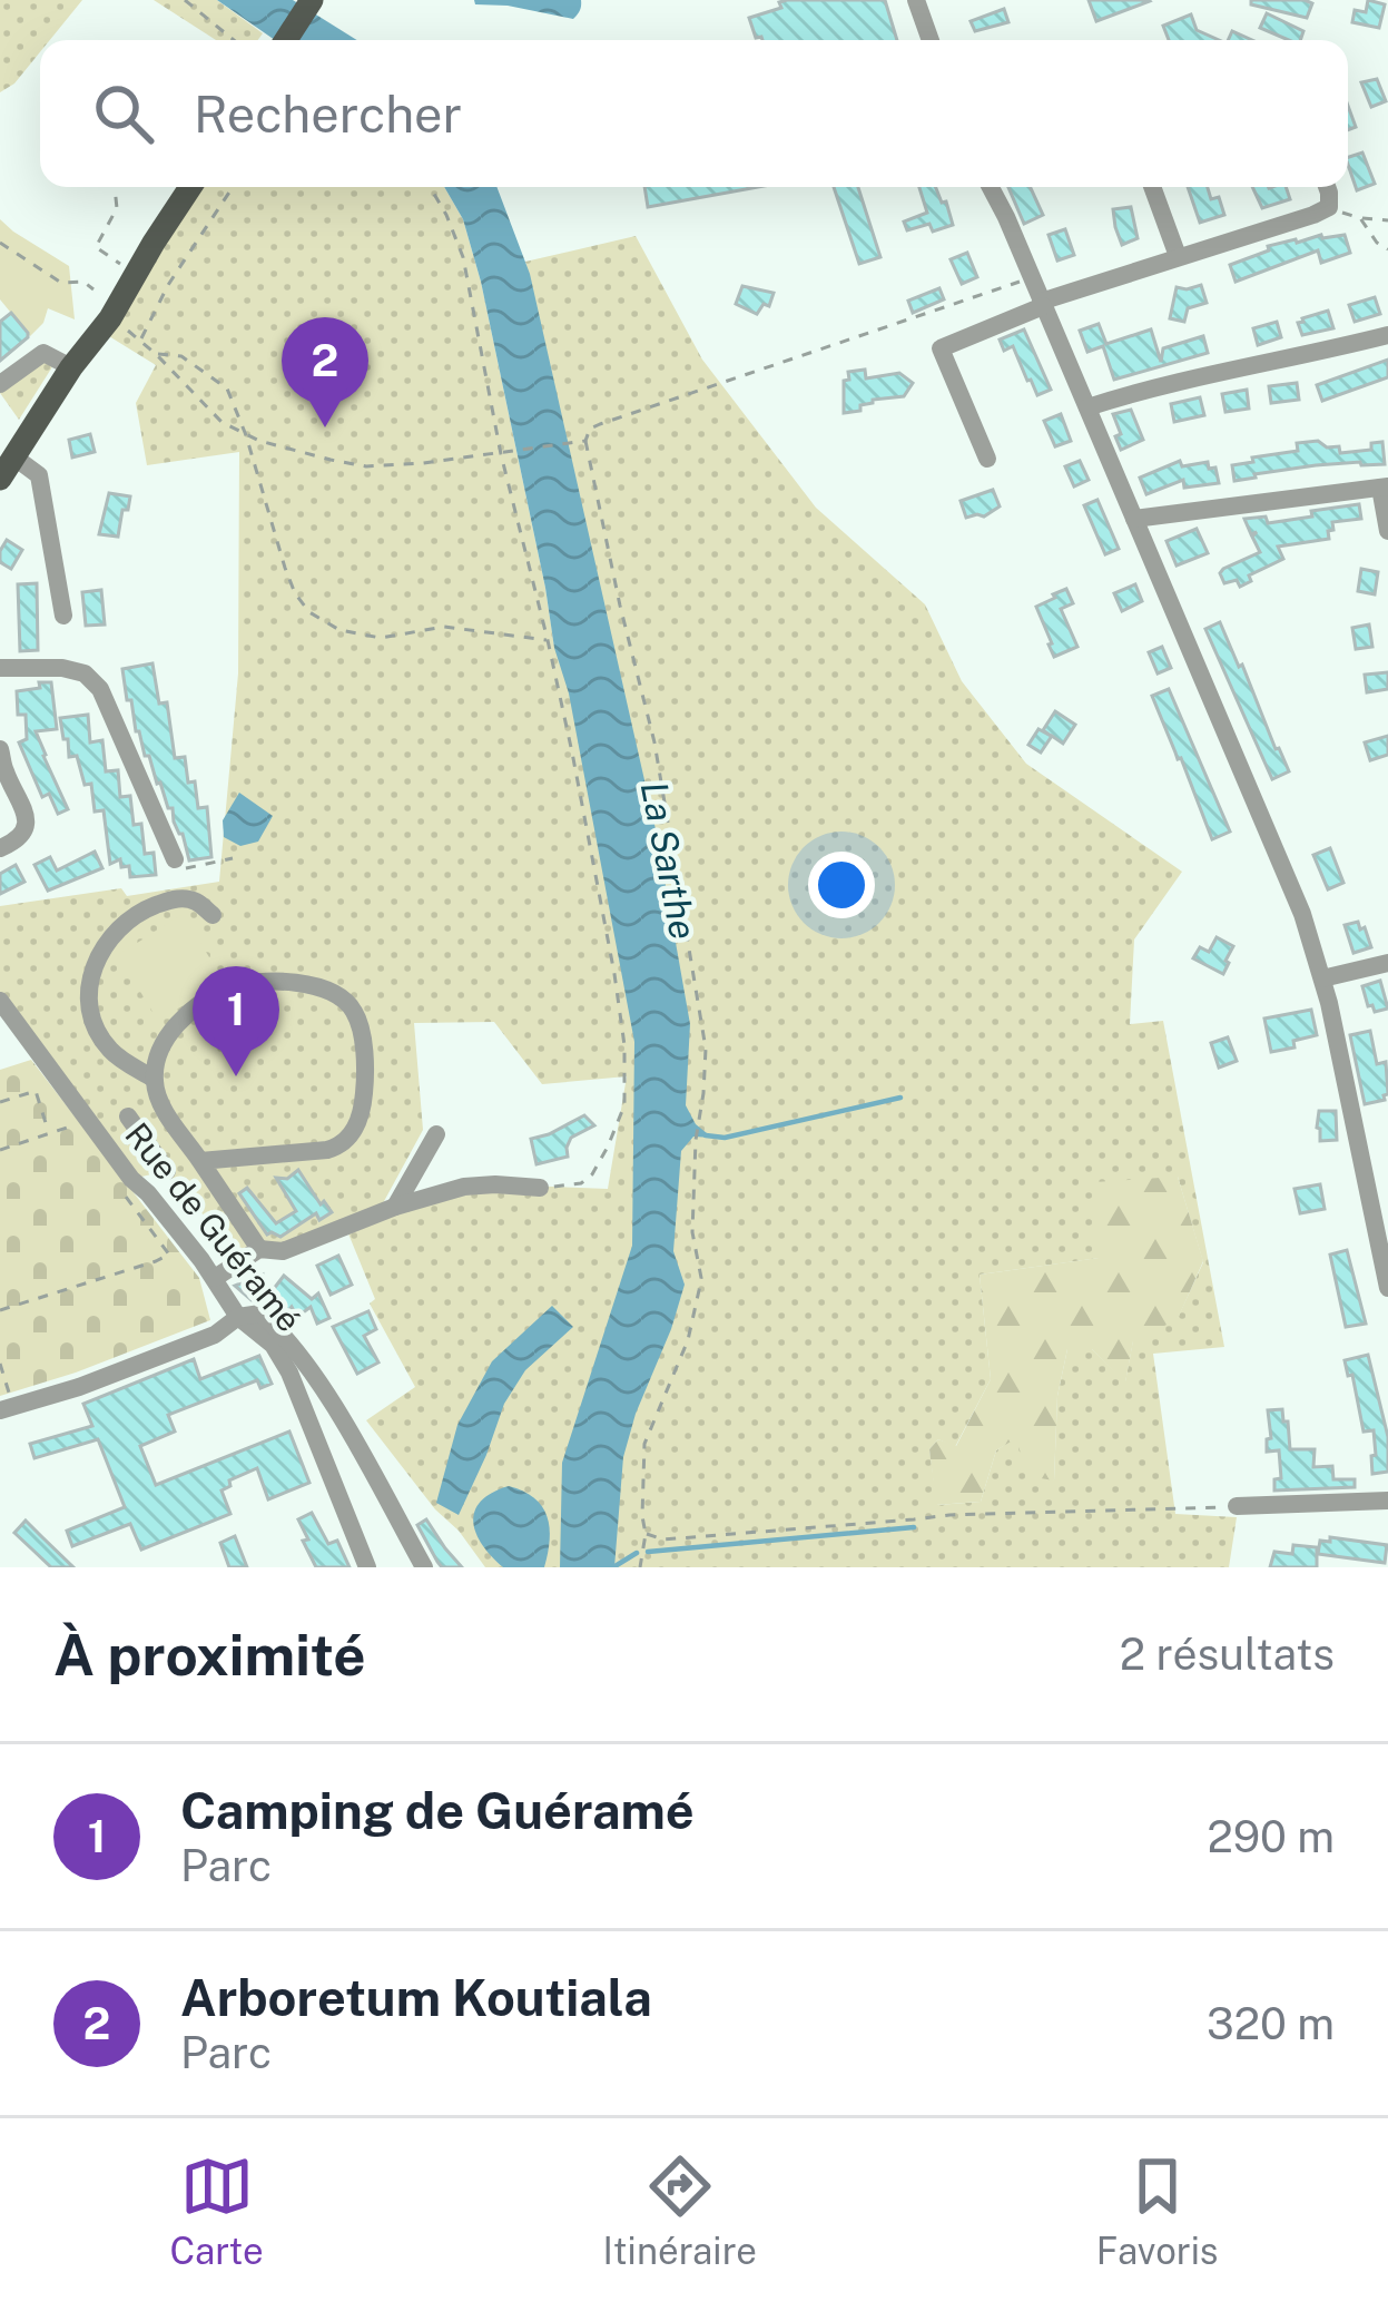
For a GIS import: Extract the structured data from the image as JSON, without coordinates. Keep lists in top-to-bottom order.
{
  "streets": {
    "street": ["Rue de Guéramé"]
  },
  "water": ["La Sarthe"],
  "page": {
    "search": "Rechercher",
    "pins": ["2", "1"],
    "heading": ["À proximité", "2 résultats"],
    "list": [
      {
        "mark": "1",
        "name": "Camping de Guéramé",
        "note": "Parc",
        "value": "290 m"
      },
      {
        "mark": "2",
        "name": "Arboretum Koutiala",
        "note": "Parc",
        "value": "320 m"
      }
    ],
    "nav": ["Carte", "Itinéraire", "Favoris"]
  }
}
